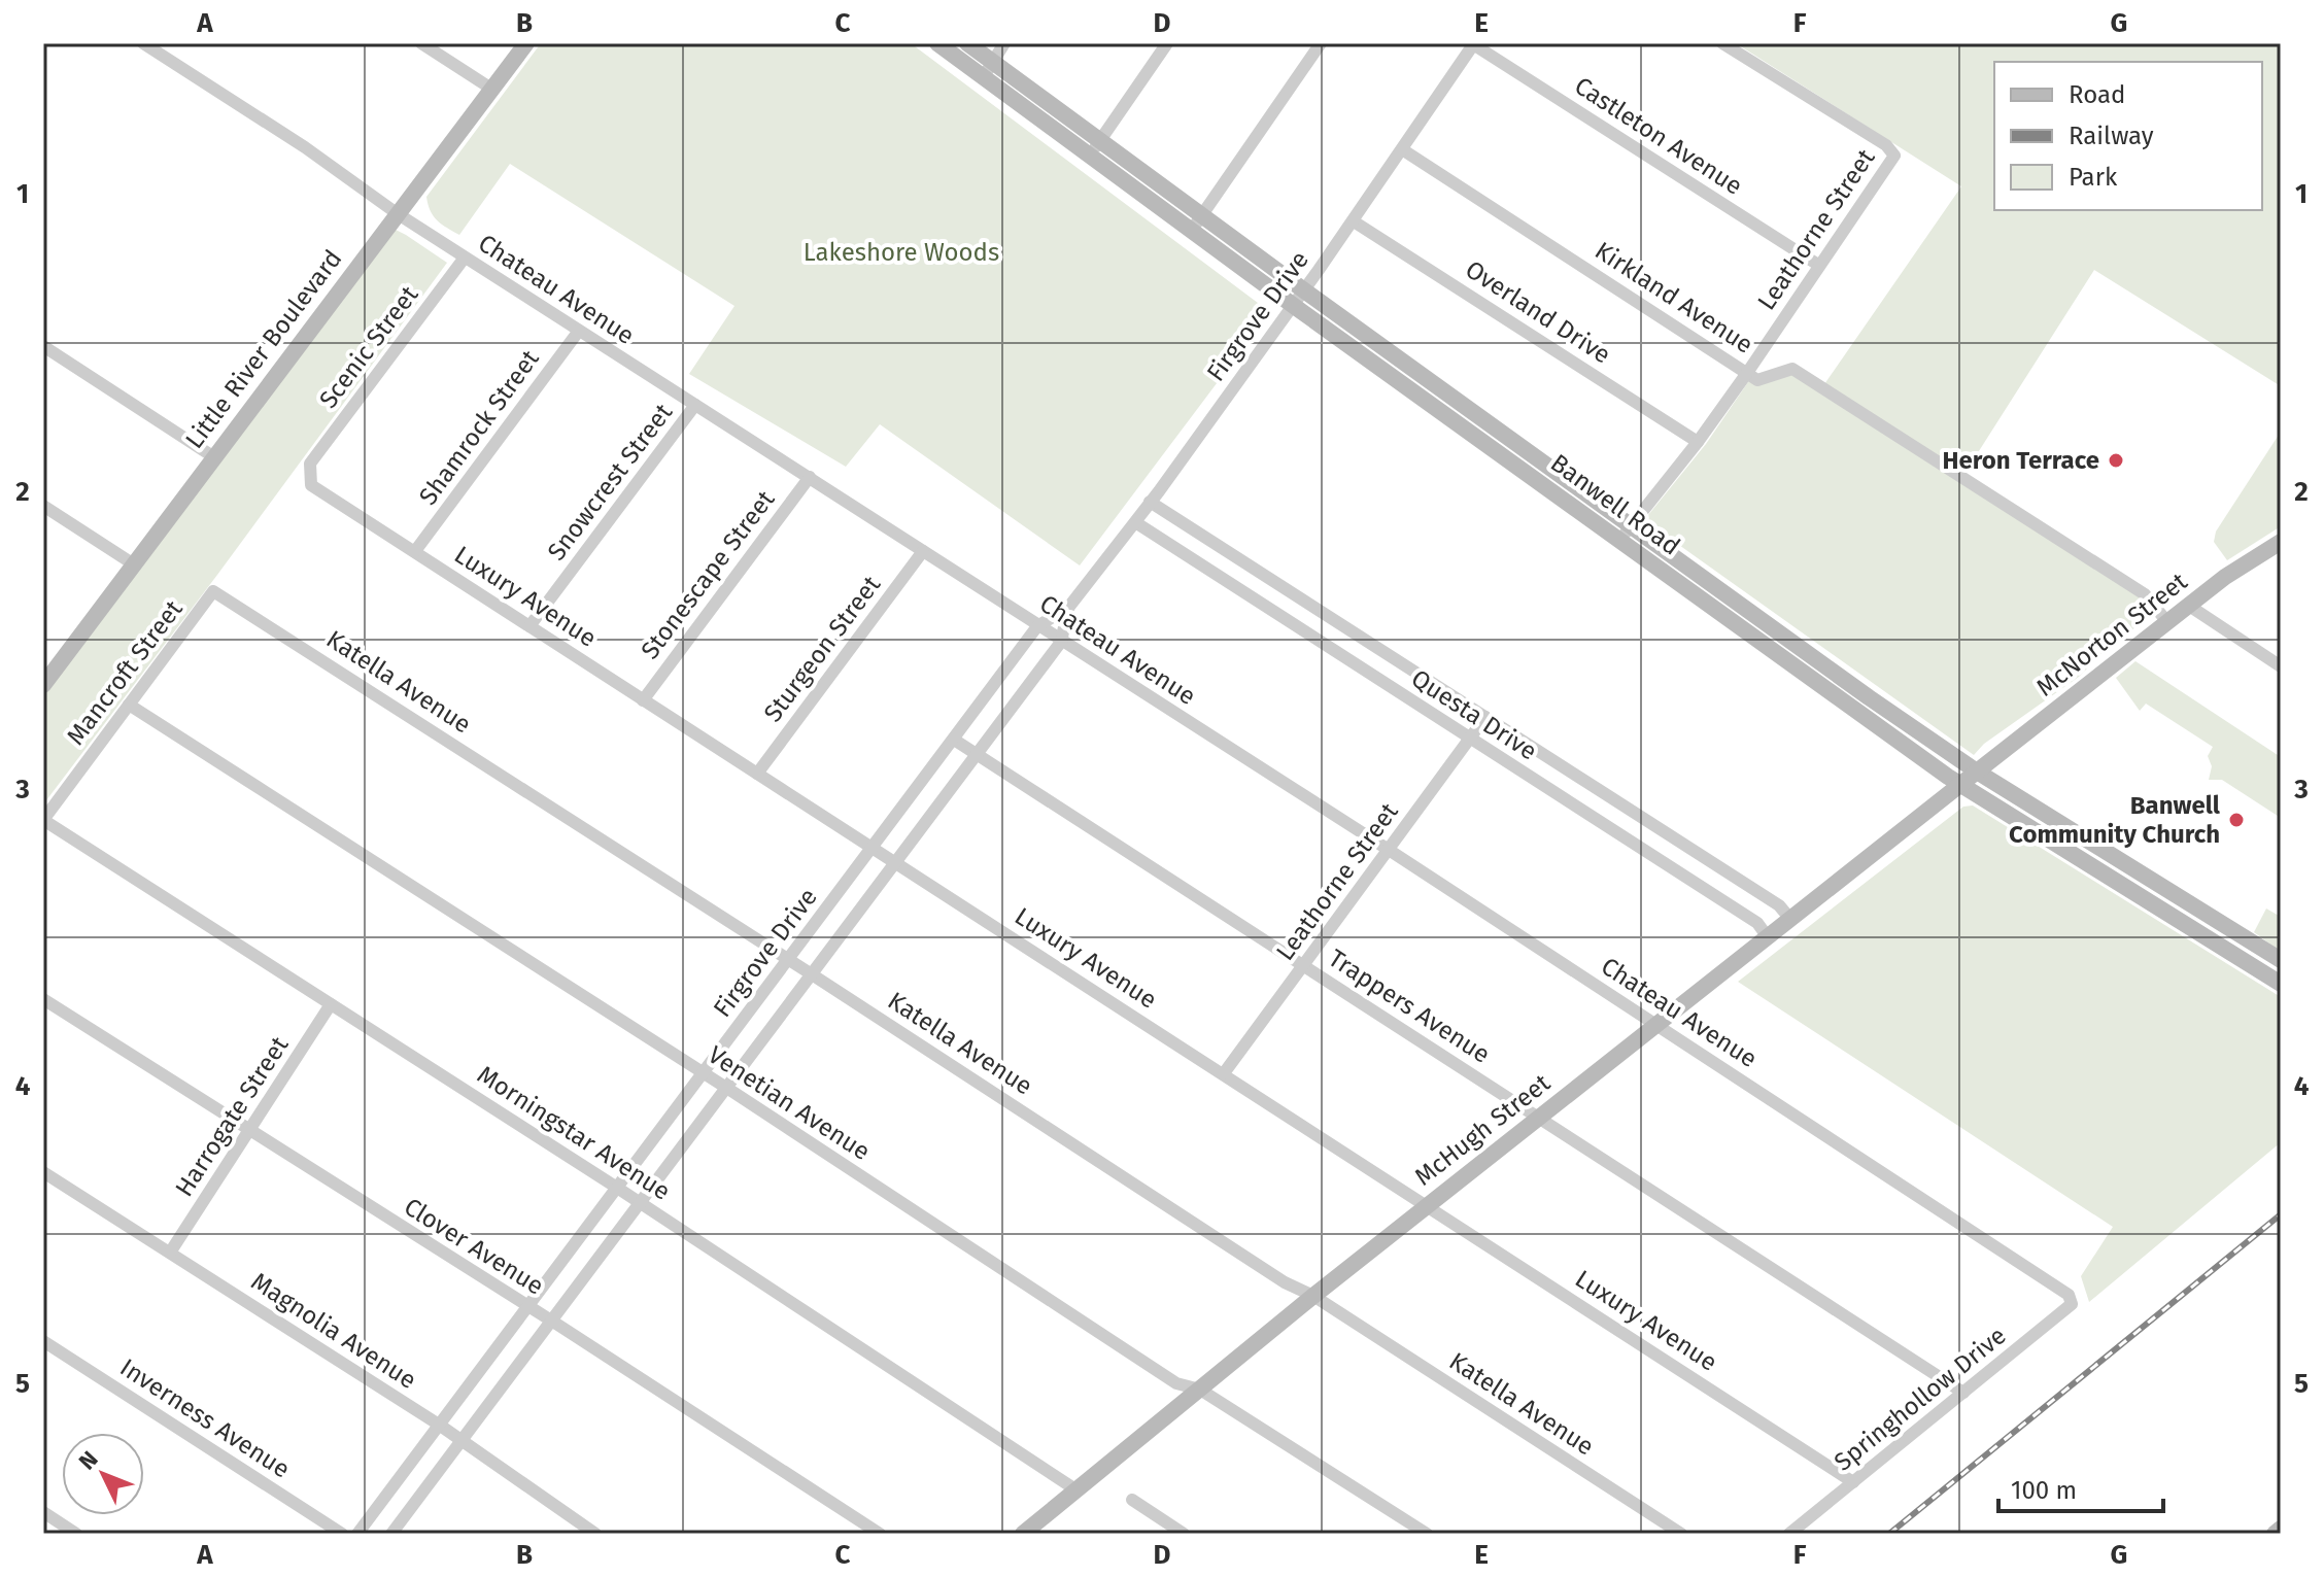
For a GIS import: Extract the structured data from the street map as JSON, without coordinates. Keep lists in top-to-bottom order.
{
  "streets": {
    "main road": [
      "Little River Boulevard",
      "Banwell Road",
      "McNorton Street",
      "McHugh Street"
    ],
    "street": [
      "Castleton Avenue",
      "Leathorne Street",
      "Chateau Avenue",
      "Kirkland Avenue",
      "Overland Drive",
      "Firgrove Drive",
      "Scenic Street",
      "Shamrock Street",
      "Snowcrest Street",
      "Stonescape Street",
      "Luxury Avenue",
      "Sturgeon Street",
      "Mancroft Street",
      "Katella Avenue",
      "Questa Drive",
      "Trappers Avenue",
      "Venetian Avenue",
      "Harrogate Street",
      "Morningstar Avenue",
      "Clover Avenue",
      "Magnolia Avenue",
      "Springhollow Drive",
      "Inverness Avenue"
    ]
  },
  "crossings": [
    ["Castleton Avenue", "Leathorne Street"],
    ["Castleton Avenue", "Firgrove Drive"],
    ["Leathorne Street", "Chateau Avenue"],
    ["Leathorne Street", "Kirkland Avenue"],
    ["Leathorne Street", "Overland Drive"],
    ["Leathorne Street", "Banwell Road"],
    ["Leathorne Street", "Luxury Avenue"],
    ["Leathorne Street", "Questa Drive"],
    ["Leathorne Street", "Trappers Avenue"],
    ["Chateau Avenue", "Firgrove Drive"],
    ["Chateau Avenue", "Scenic Street"],
    ["Chateau Avenue", "Little River Boulevard"],
    ["Chateau Avenue", "Shamrock Street"],
    ["Chateau Avenue", "Snowcrest Street"],
    ["Chateau Avenue", "Stonescape Street"],
    ["Chateau Avenue", "Sturgeon Street"],
    ["Chateau Avenue", "McHugh Street"],
    ["Chateau Avenue", "Springhollow Drive"],
    ["Kirkland Avenue", "Firgrove Drive"],
    ["Kirkland Avenue", "McNorton Street"],
    ["Overland Drive", "Firgrove Drive"],
    ["Firgrove Drive", "Banwell Road"],
    ["Firgrove Drive", "Luxury Avenue"],
    ["Firgrove Drive", "Katella Avenue"],
    ["Firgrove Drive", "Questa Drive"],
    ["Firgrove Drive", "Trappers Avenue"],
    ["Firgrove Drive", "Venetian Avenue"],
    ["Firgrove Drive", "Morningstar Avenue"],
    ["Firgrove Drive", "Clover Avenue"],
    ["Firgrove Drive", "Magnolia Avenue"],
    ["Scenic Street", "Luxury Avenue"],
    ["Shamrock Street", "Luxury Avenue"],
    ["Snowcrest Street", "Luxury Avenue"],
    ["Banwell Road", "McNorton Street"],
    ["Banwell Road", "McHugh Street"],
    ["Stonescape Street", "Luxury Avenue"],
    ["Luxury Avenue", "Sturgeon Street"],
    ["Luxury Avenue", "McHugh Street"],
    ["Luxury Avenue", "Springhollow Drive"],
    ["McNorton Street", "McHugh Street"],
    ["Mancroft Street", "Katella Avenue"],
    ["Mancroft Street", "Venetian Avenue"],
    ["Mancroft Street", "Morningstar Avenue"],
    ["Katella Avenue", "McHugh Street"],
    ["Questa Drive", "McHugh Street"],
    ["Trappers Avenue", "McHugh Street"],
    ["Trappers Avenue", "Springhollow Drive"],
    ["Venetian Avenue", "McHugh Street"],
    ["Harrogate Street", "Morningstar Avenue"],
    ["Harrogate Street", "Clover Avenue"],
    ["Harrogate Street", "Magnolia Avenue"],
    ["McHugh Street", "Morningstar Avenue"]
  ],
  "parks": ["Lakeshore Woods"],
  "places": ["Heron Terrace", "Banwell Community Church"],
  "legend": ["Road", "Railway", "Park"],
  "scale_bar": "100 m",
  "north": "top left",
  "grid": {
    "columns": [
      "A",
      "B",
      "C",
      "D",
      "E",
      "F",
      "G"
    ],
    "rows": [
      "1",
      "2",
      "3",
      "4",
      "5"
    ]
  }
}
